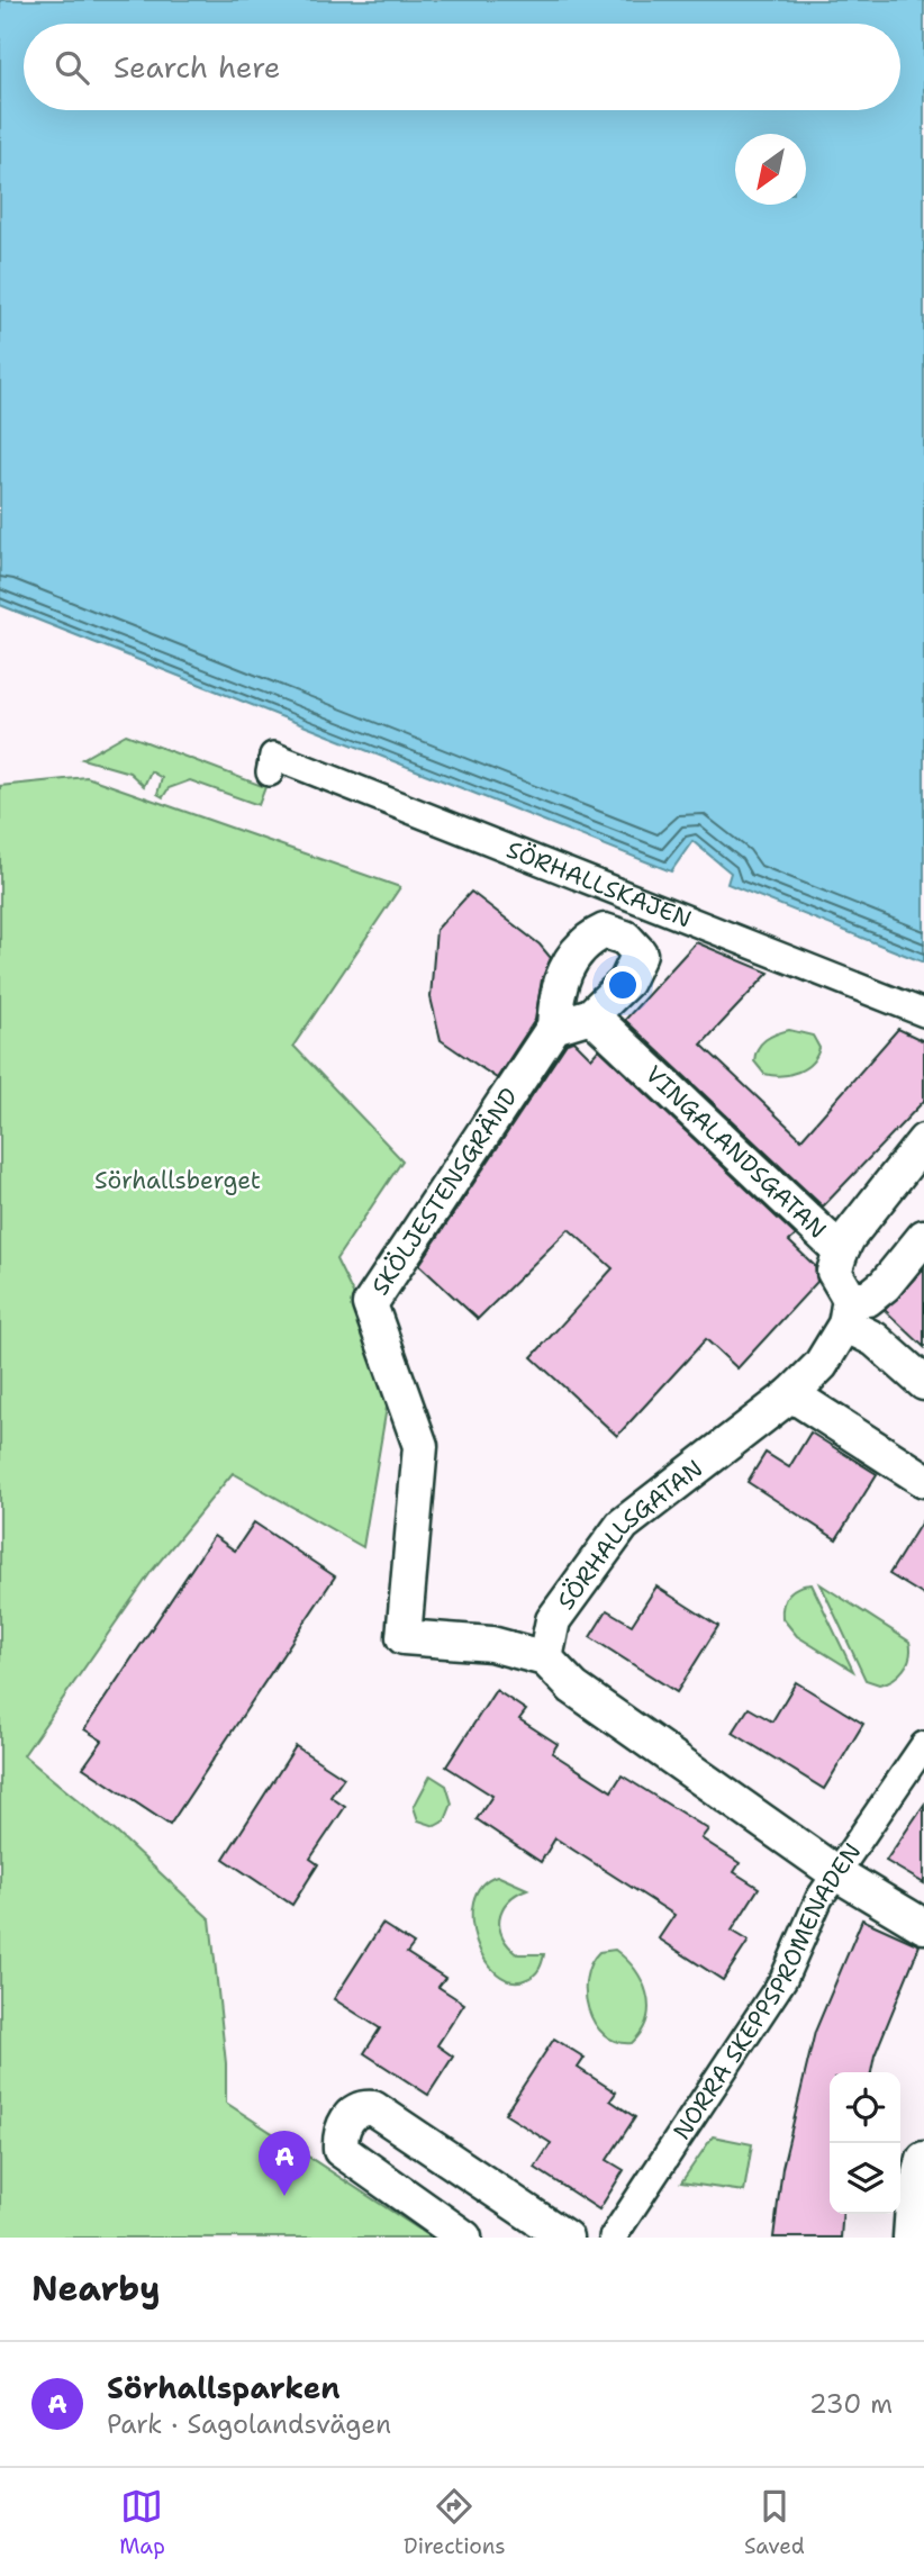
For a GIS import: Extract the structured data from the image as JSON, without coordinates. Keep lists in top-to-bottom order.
{
  "streets": {
    "street": [
      "SÖRHALLSKAJEN",
      "VINGALANDSGATAN",
      "SKÖLJESTENSGRÄND",
      "SÖRHALLSGATAN",
      "NORRA SKEPPSPROMENADEN"
    ]
  },
  "crossings": [
    ["SÖRHALLSKAJEN", "SKÖLJESTENSGRÄND"],
    ["VINGALANDSGATAN", "SÖRHALLSGATAN"],
    ["SKÖLJESTENSGRÄND", "SÖRHALLSGATAN"]
  ],
  "parks": ["Sörhallsberget"],
  "north": "bottom left",
  "page": {
    "search": "Search here",
    "pins": "A",
    "heading": "Nearby",
    "list": [
      {
        "mark": "A",
        "name": "Sörhallsparken",
        "note": "Park · Sagolandsvägen",
        "value": "230 m"
      }
    ],
    "nav": ["Map", "Directions", "Saved"]
  }
}
